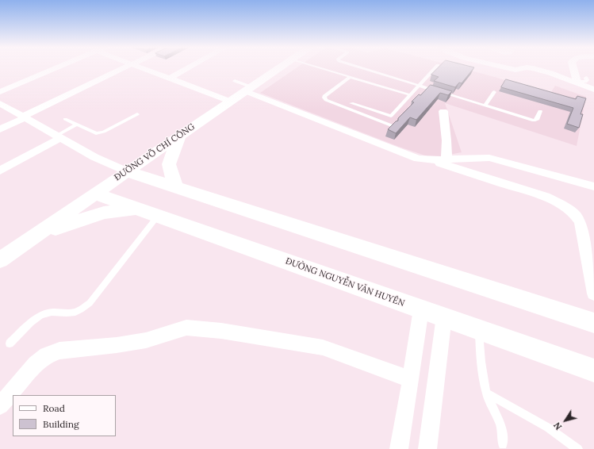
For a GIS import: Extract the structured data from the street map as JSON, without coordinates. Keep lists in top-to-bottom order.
{
  "streets": {
    "street": ["ĐƯỜNG VÕ CHÍ CÔNG", "ĐƯỜNG NGUYỄN VĂN HUYÊN"]
  },
  "crossings": [
    ["ĐƯỜNG VÕ CHÍ CÔNG", "ĐƯỜNG NGUYỄN VĂN HUYÊN"]
  ],
  "legend": ["Road", "Building"],
  "north": "bottom left"
}
